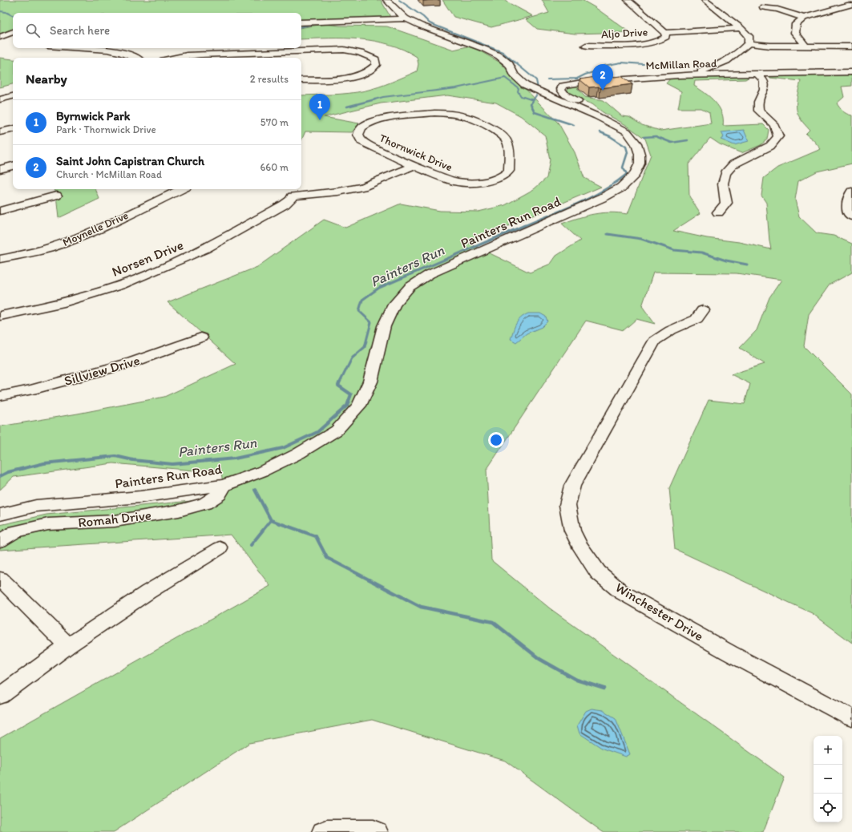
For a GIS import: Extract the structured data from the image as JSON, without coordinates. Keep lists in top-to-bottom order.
{
  "streets": {
    "street": [
      "Aljo Drive",
      "McMillan Road",
      "Thornwick Drive",
      "Painters Run Road",
      "Moynelle Drive",
      "Norsen Drive",
      "Sillview Drive",
      "Romah Drive",
      "Winchester Drive"
    ]
  },
  "crossings": [
    ["McMillan Road", "Painters Run Road"],
    ["Painters Run Road", "Romah Drive"]
  ],
  "water": ["Painters Run"],
  "page": {
    "search": "Search here",
    "heading": ["Nearby", "2 results"],
    "pins": ["2", "1"],
    "list": [
      {
        "mark": "1",
        "name": "Byrnwick Park",
        "note": "Park · Thornwick Drive",
        "value": "570 m"
      },
      {
        "mark": "2",
        "name": "Saint John Capistran Church",
        "note": "Church · McMillan Road",
        "value": "660 m"
      }
    ],
    "map_buttons": ["+", "−"]
  }
}
